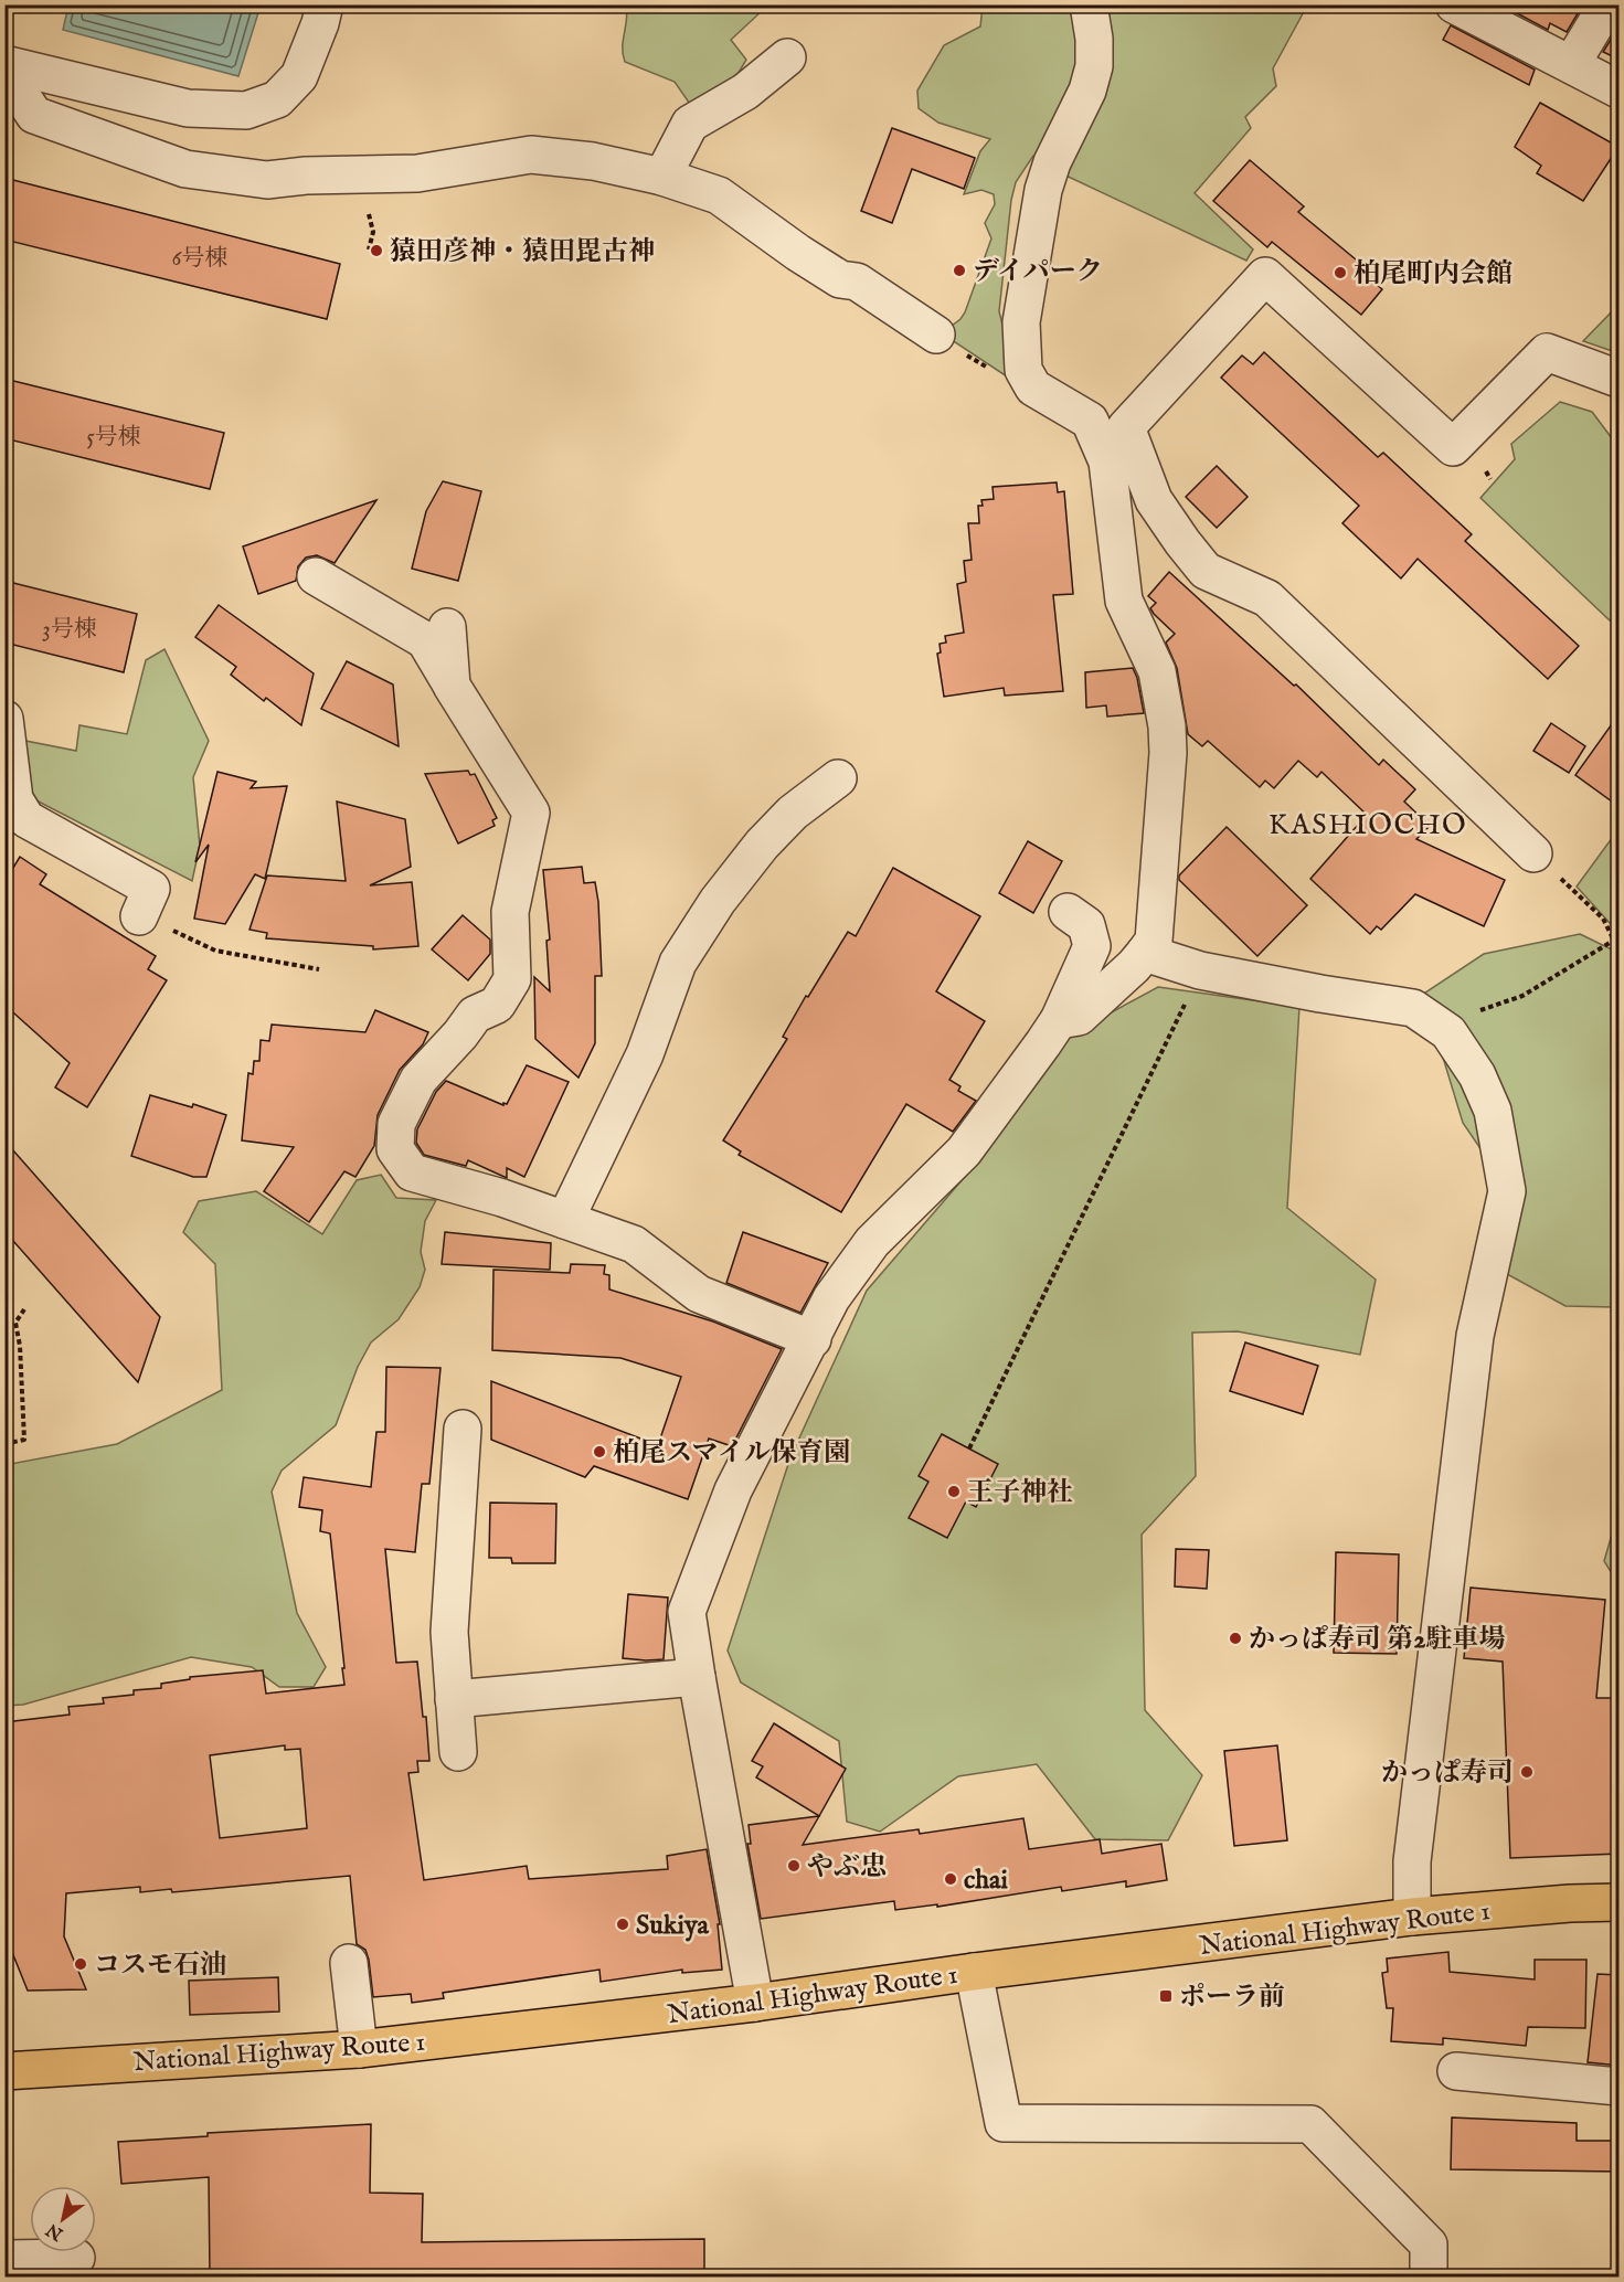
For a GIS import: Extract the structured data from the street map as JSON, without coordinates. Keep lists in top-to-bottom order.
{
  "streets": {
    "highway": ["National Highway Route 1"]
  },
  "districts": ["KASHIOCHO"],
  "places": {
    "other": [
      "猿田彦神・猿田毘古神",
      "デイパーク",
      "柏尾町内会館",
      "柏尾スマイル保育園",
      "王子神社",
      "かっぱ寿司 第2駐車場",
      "かっぱ寿司",
      "やぶ忠",
      "chai",
      "Sukiya",
      "コスモ石油"
    ],
    "transit": ["ポーラ前"]
  },
  "house_numbers": ["6号棟", "5号棟", "3号棟"],
  "north": "bottom left"
}
